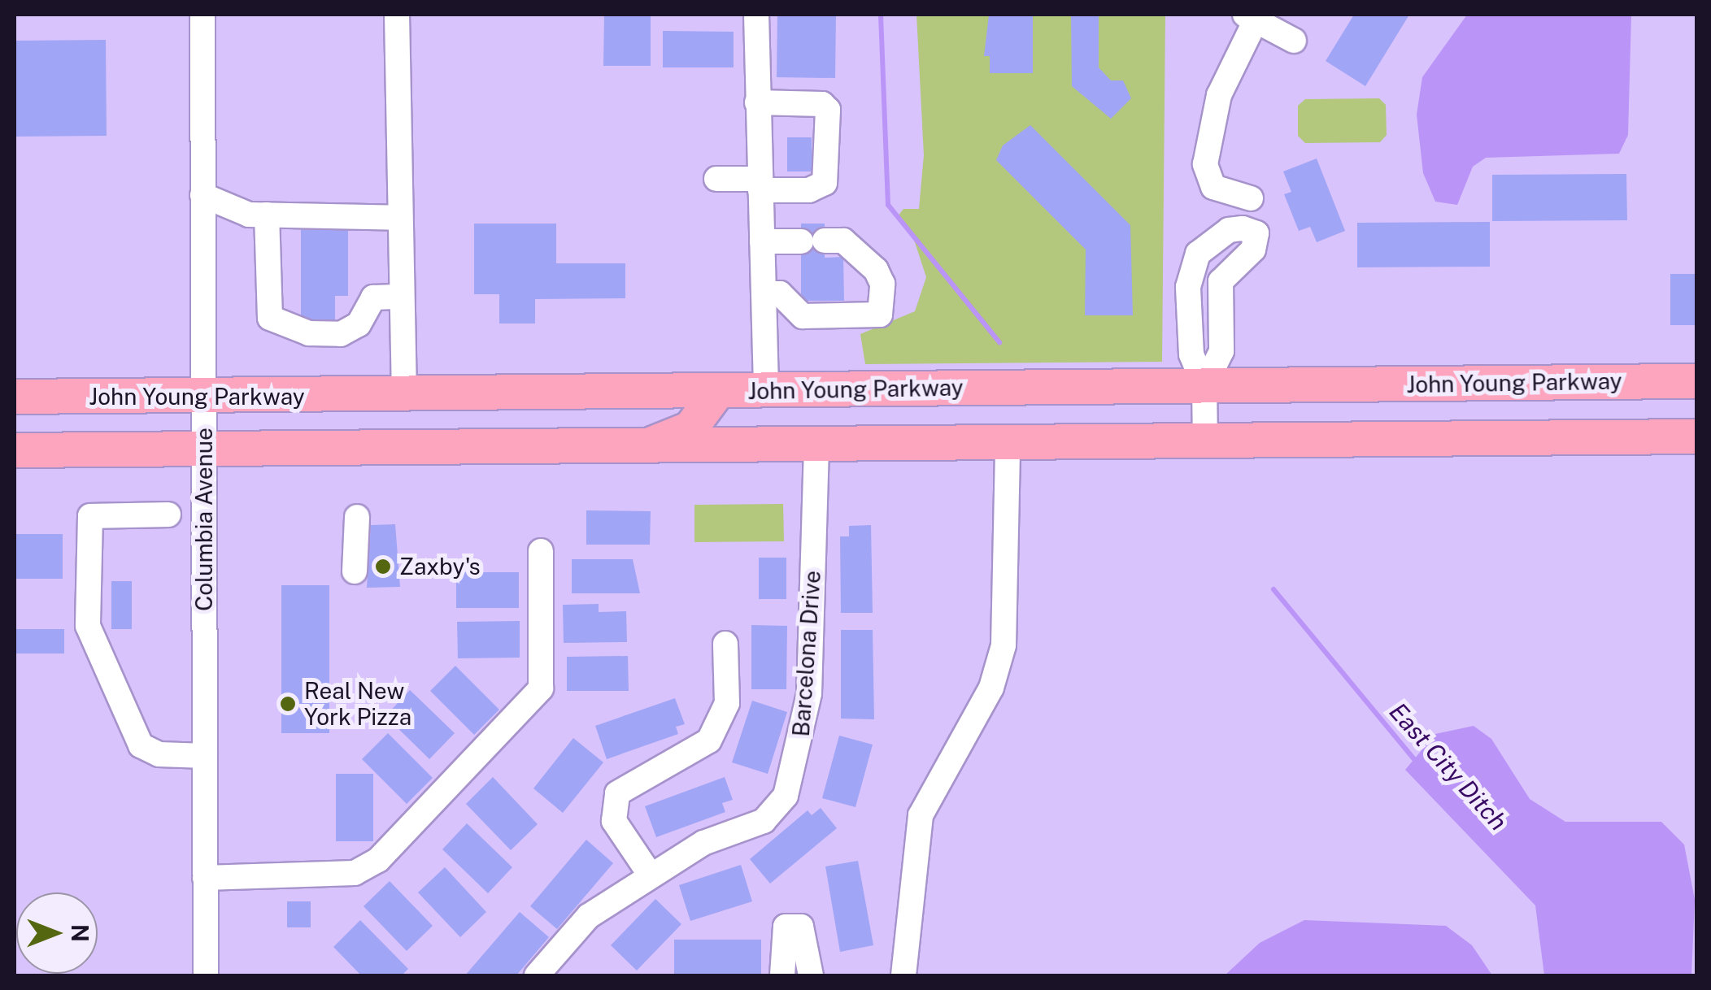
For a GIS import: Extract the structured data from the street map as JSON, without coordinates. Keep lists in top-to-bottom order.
{
  "streets": {
    "highway": ["John Young Parkway"],
    "street": ["Columbia Avenue", "Barcelona Drive"]
  },
  "crossings": [
    ["John Young Parkway", "Columbia Avenue"]
  ],
  "water": ["East City Ditch"],
  "places": ["Zaxby's", "Real New York Pizza"],
  "north": "right"
}
